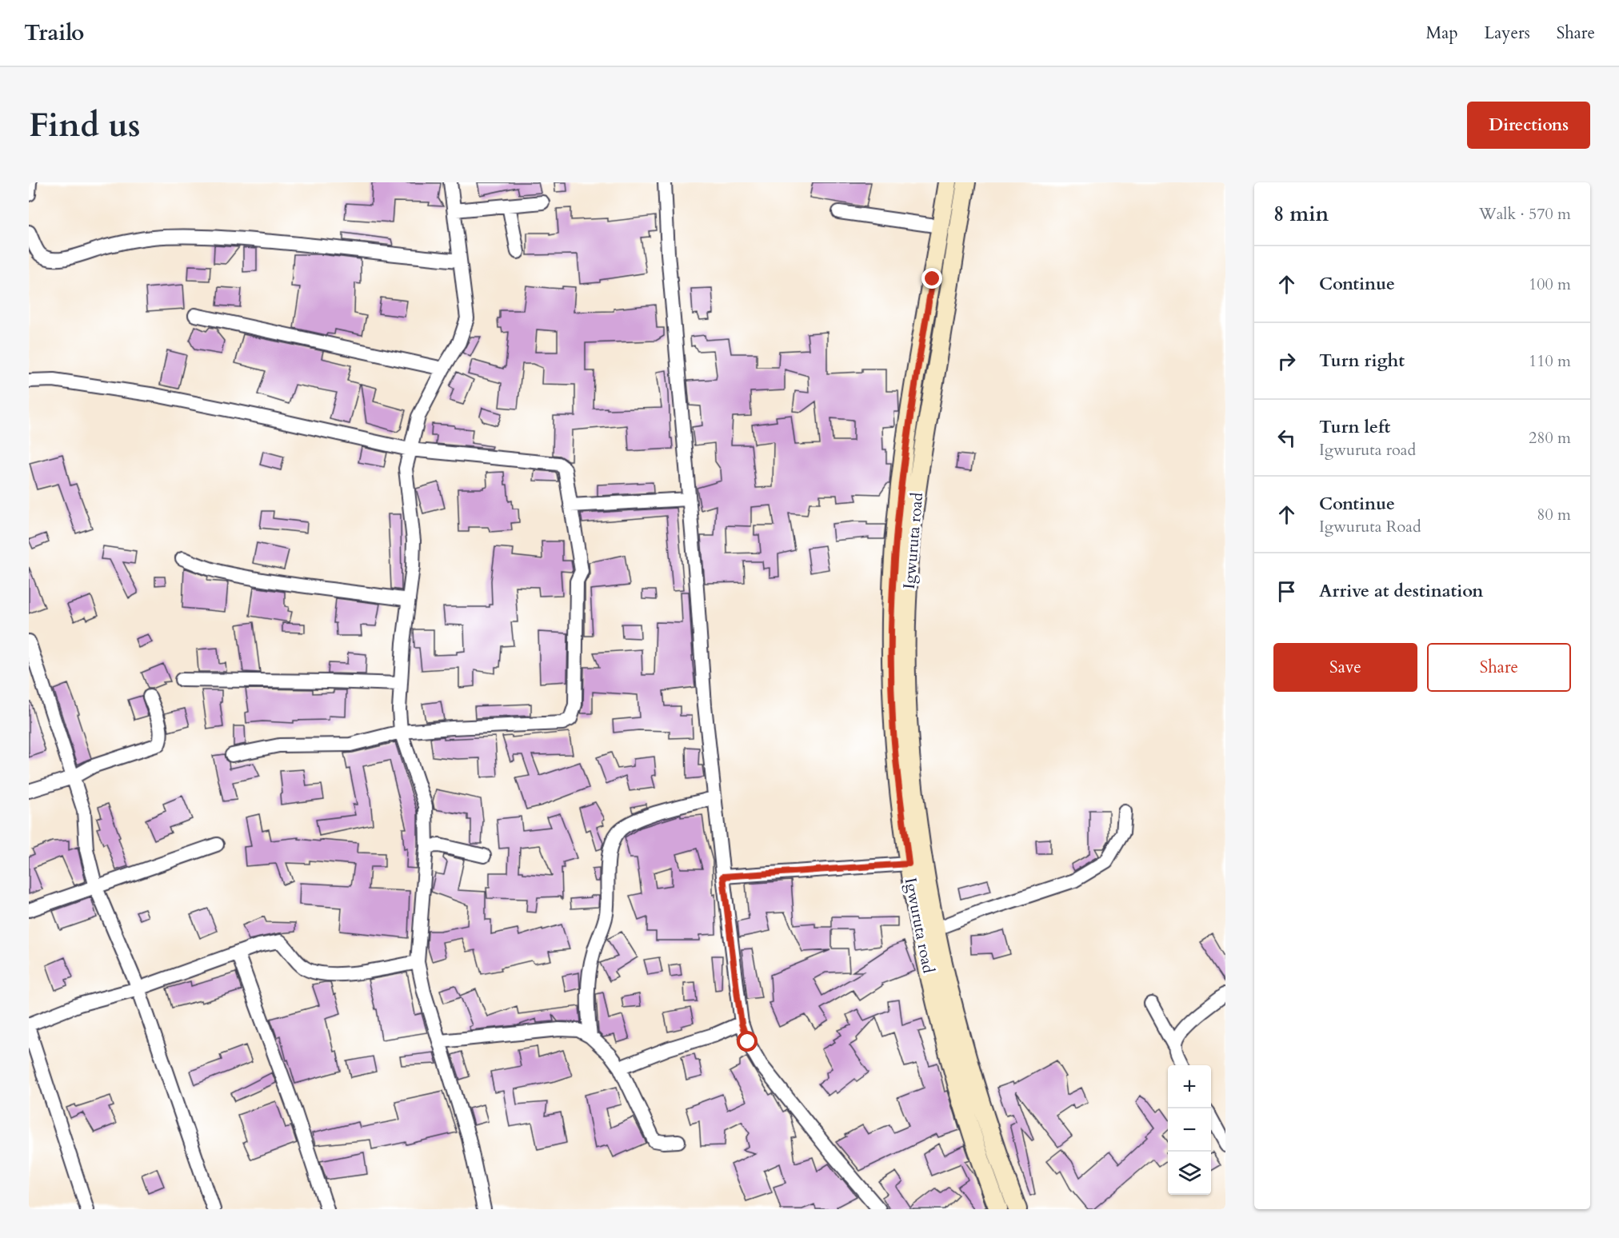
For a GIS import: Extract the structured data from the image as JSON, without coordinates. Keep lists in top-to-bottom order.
{
  "streets": {
    "main road": ["Igwuruta road"]
  },
  "page": {
    "header": "Trailo",
    "nav": ["Map", "Layers", "Share"],
    "buttons": [
      "Directions",
      ["Save", "Share"]
    ],
    "title": "Find us",
    "heading": ["8 min", "Walk · 570 m"],
    "list": [
      ["Continue", "100 m"],
      ["Turn right", "110 m"],
      ["Turn left", "Igwuruta road", "280 m"],
      ["Continue", "Igwuruta Road", "80 m"],
      "Arrive at destination"
    ],
    "map_buttons": ["+", "−"]
  }
}
